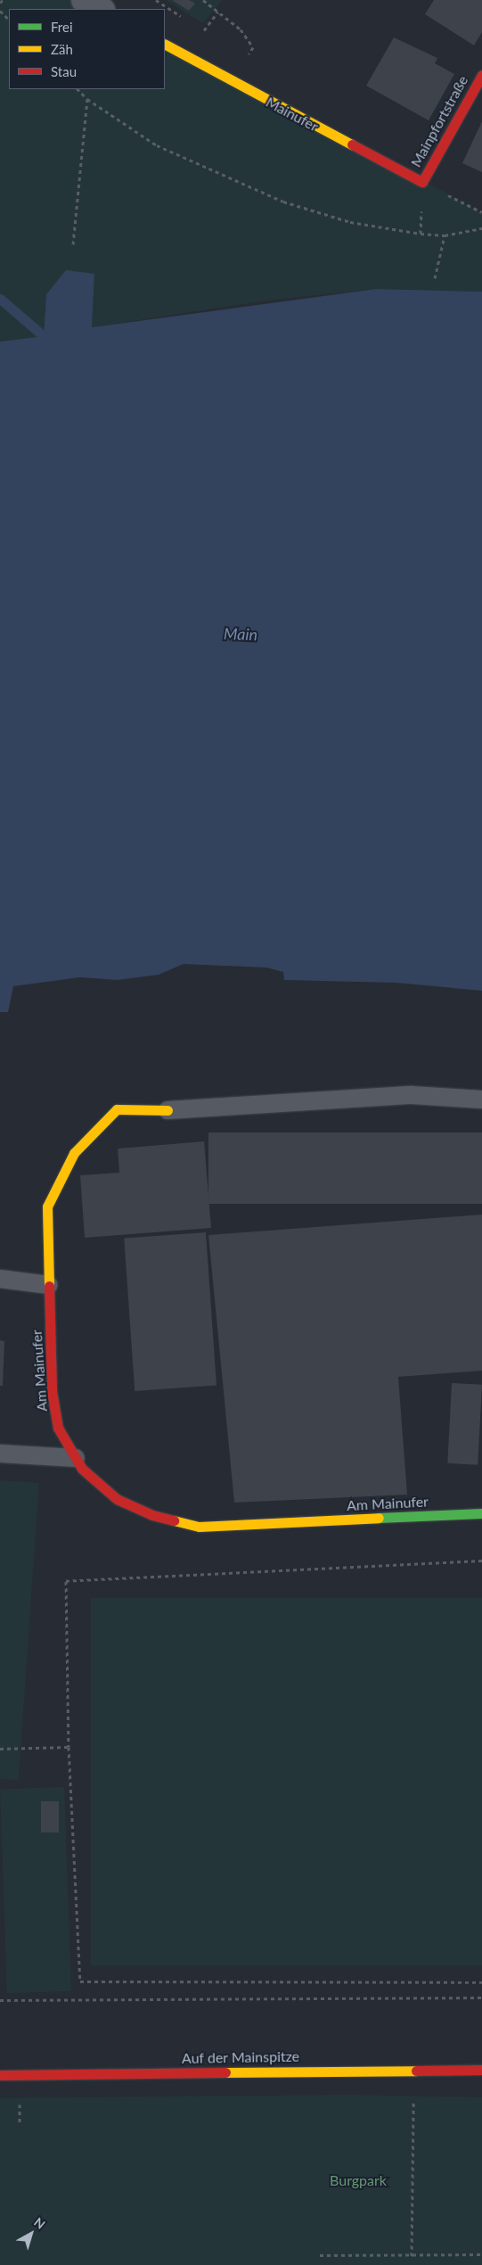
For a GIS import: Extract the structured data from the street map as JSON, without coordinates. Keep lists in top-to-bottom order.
{
  "streets": {
    "street": [
      "Mainufer",
      "Mainpfortstraße",
      "Am Mainufer",
      "Auf der Mainspitze"
    ]
  },
  "crossings": [
    ["Mainufer", "Mainpfortstraße"]
  ],
  "water": ["Main"],
  "parks": ["Burgpark"],
  "legend": ["Frei", "Zäh", "Stau"],
  "north": "top right"
}
